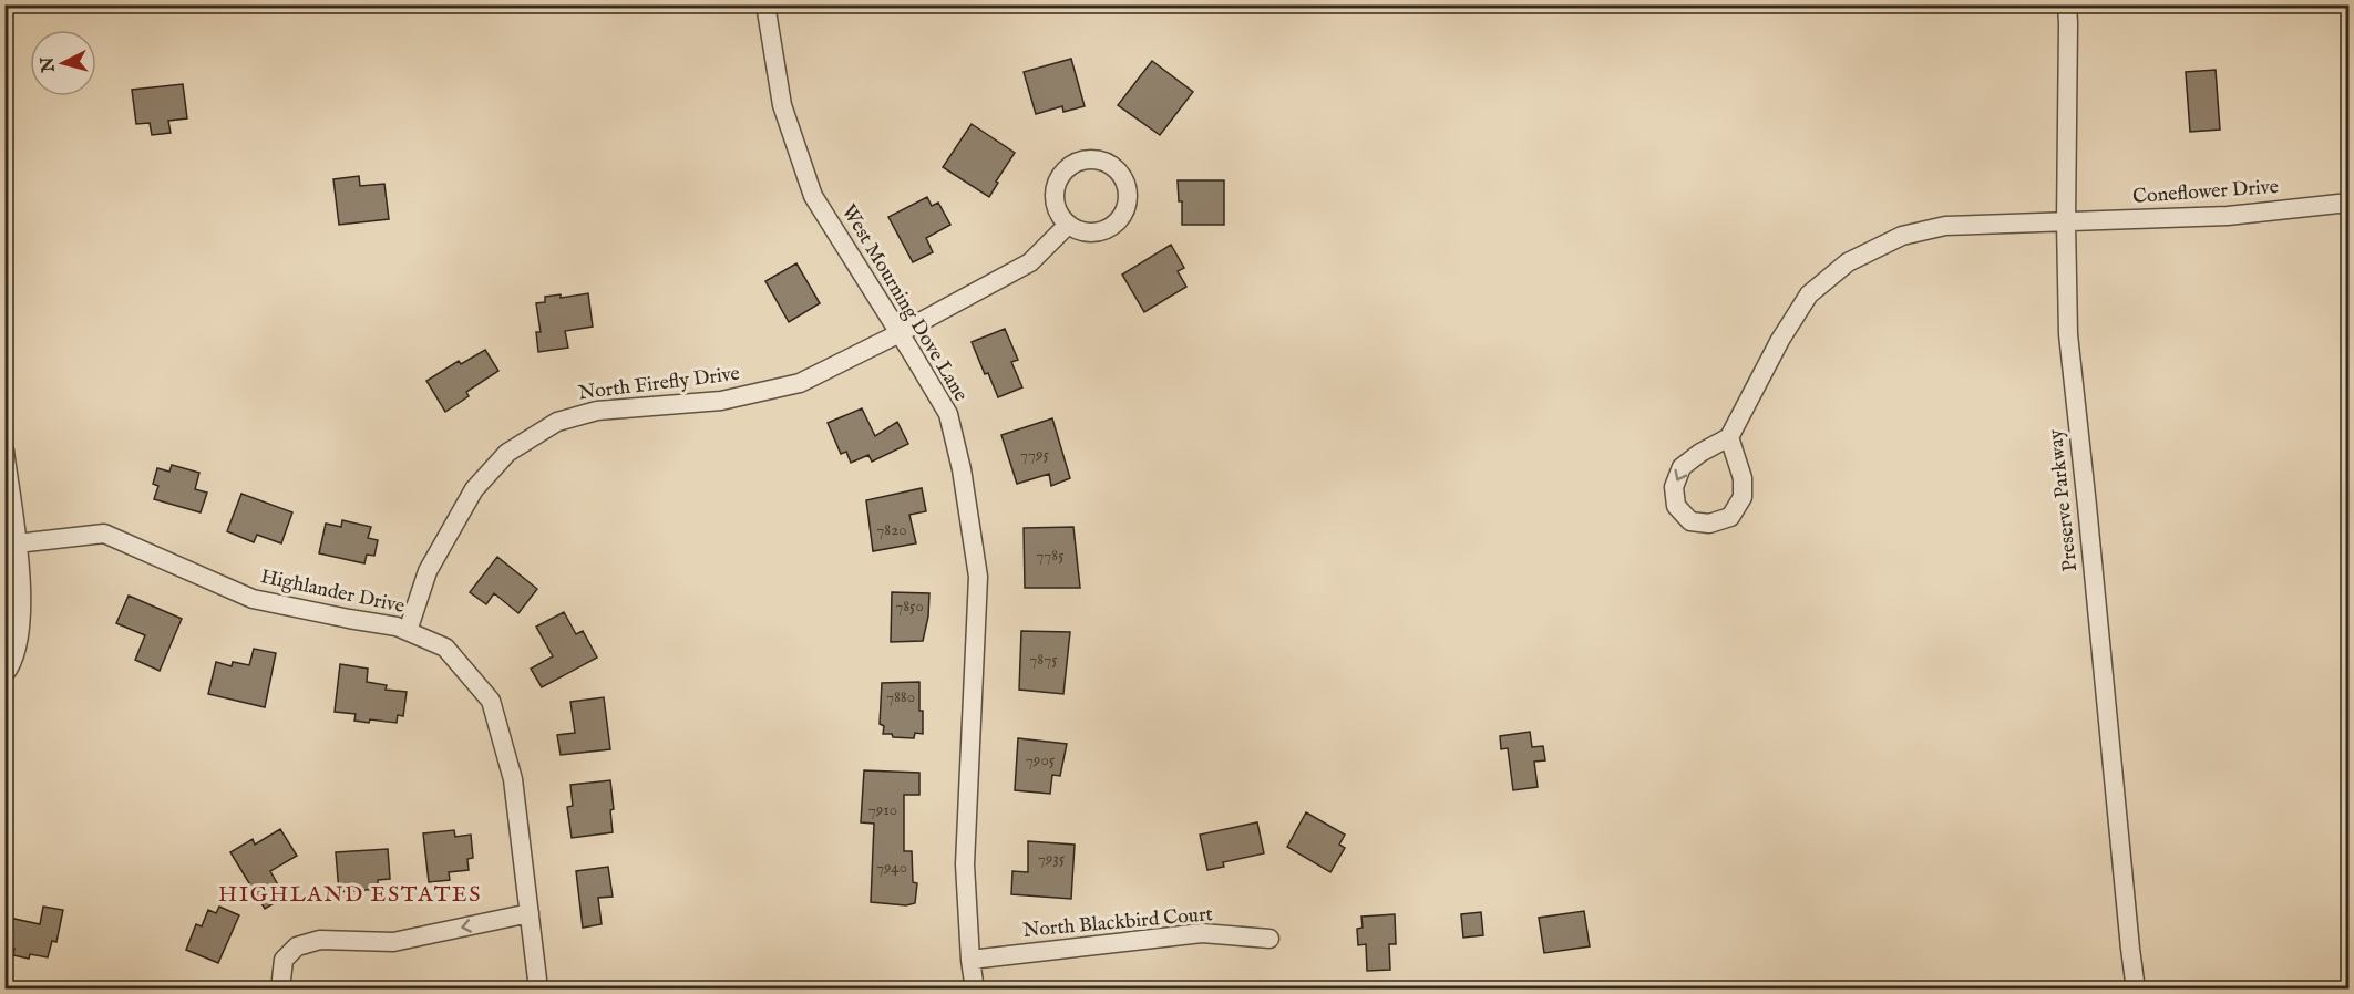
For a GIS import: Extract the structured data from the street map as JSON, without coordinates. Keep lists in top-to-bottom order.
{
  "streets": {
    "street": [
      "Coneflower Drive",
      "West Mourning Dove Lane",
      "North Firefly Drive",
      "Preserve Parkway",
      "Highlander Drive",
      "North Blackbird Court"
    ]
  },
  "crossings": [
    ["Coneflower Drive", "Preserve Parkway"],
    ["West Mourning Dove Lane", "North Firefly Drive"],
    ["West Mourning Dove Lane", "North Blackbird Court"],
    ["North Firefly Drive", "Highlander Drive"]
  ],
  "districts": ["HIGHLAND ESTATES"],
  "house_numbers": [
    "7795",
    "7820",
    "7785",
    "7850",
    "7875",
    "7880",
    "7905",
    "7910",
    "7935",
    "7940"
  ],
  "north": "left"
}
